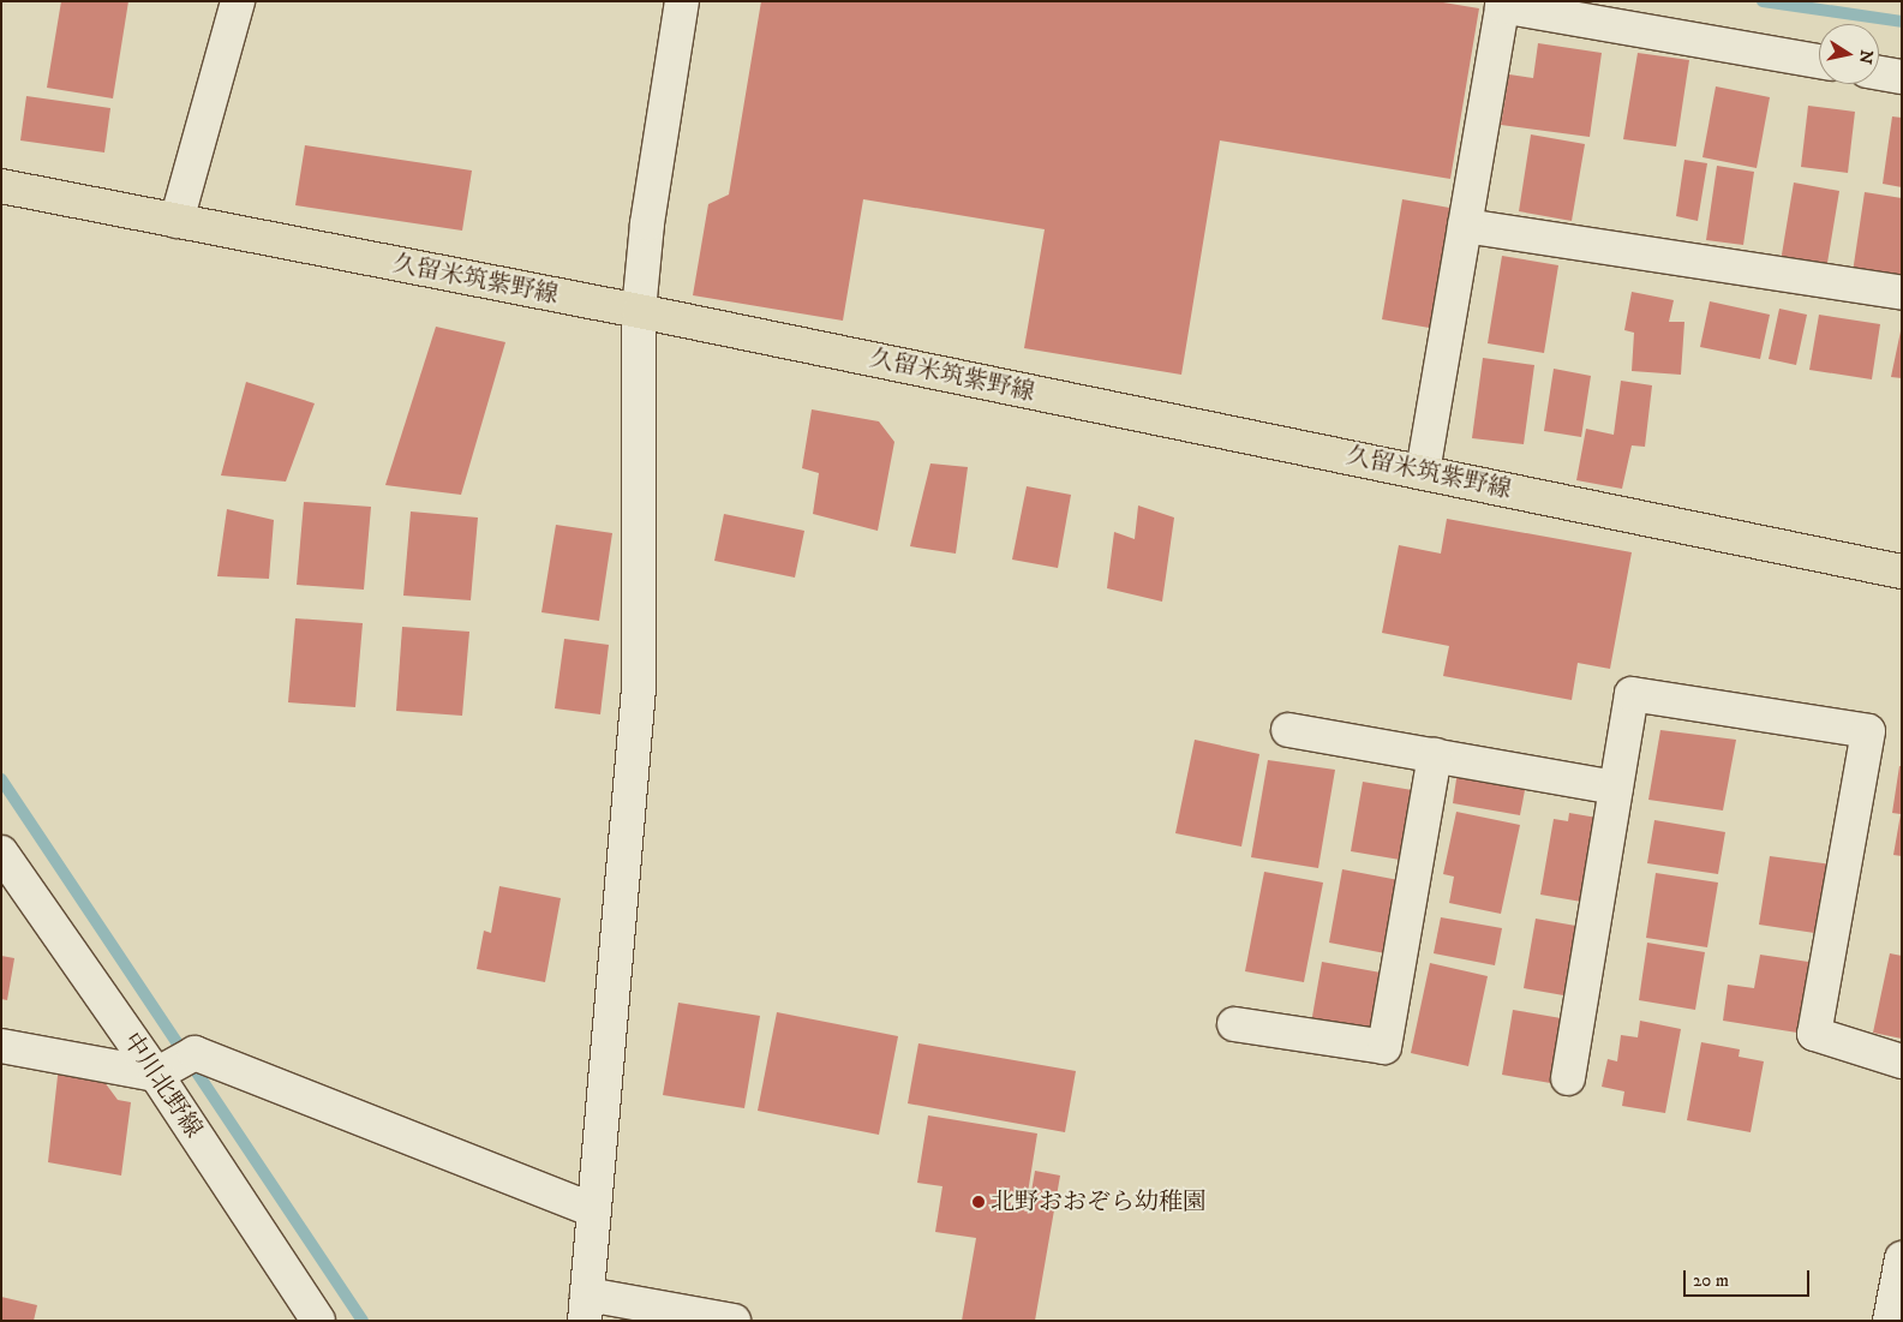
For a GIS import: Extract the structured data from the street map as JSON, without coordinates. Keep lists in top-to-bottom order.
{
  "streets": {
    "main road": ["久留米筑紫野線"],
    "street": ["中川北野線"]
  },
  "places": ["北野おおぞら幼稚園"],
  "scale_bar": "20 m",
  "north": "right"
}
